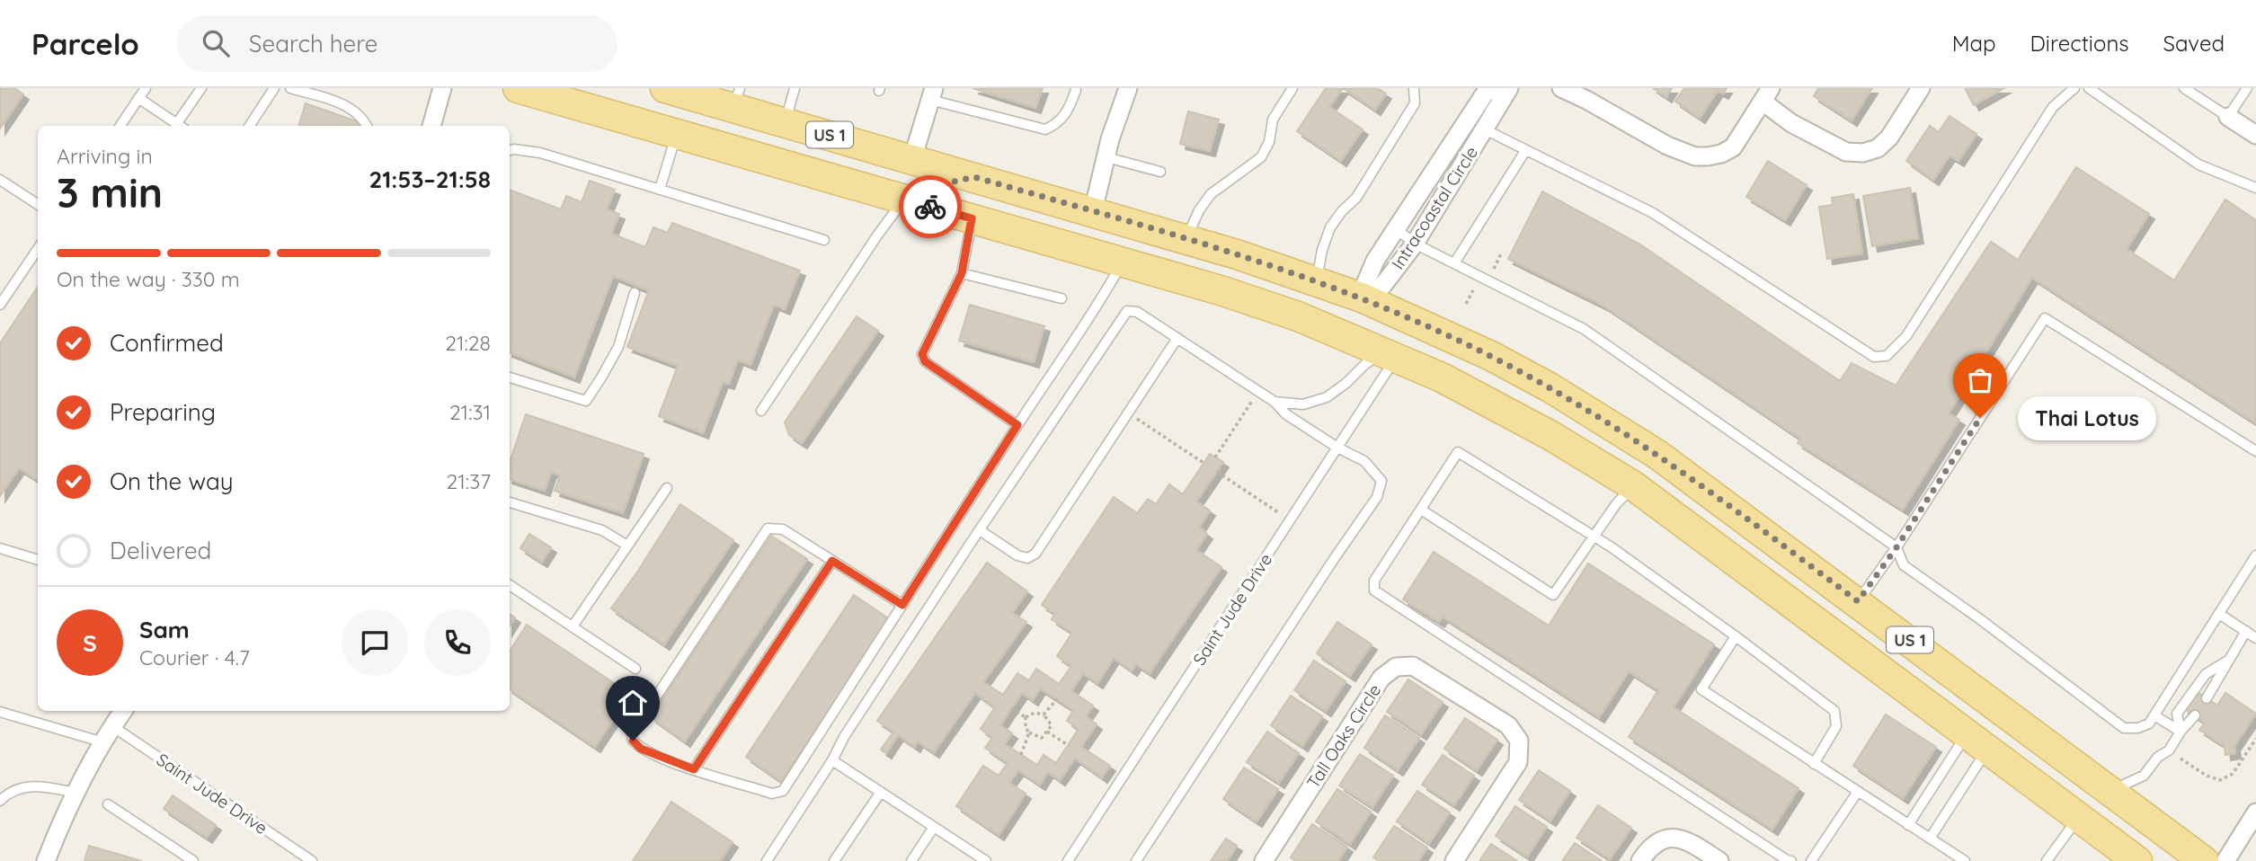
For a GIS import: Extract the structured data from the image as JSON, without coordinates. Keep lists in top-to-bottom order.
{
  "streets": {
    "main road": ["US 1"],
    "street": ["Intracoastal Circle", "Tall Oaks Circle"],
    "lane": ["Saint Jude Drive"]
  },
  "crossings": [
    ["US 1", "Intracoastal Circle"],
    ["US 1", "Saint Jude Drive"]
  ],
  "places": ["Thai Lotus"],
  "page": {
    "header": "Parcelo",
    "search": "Search here",
    "nav": ["Map", "Directions", "Saved"],
    "heading": ["3 min", "Arriving in", "21:53–21:58"],
    "panel": ["Sam", "Courier · 4.7"],
    "bar": "On the way · 330 m",
    "list": [
      ["Confirmed", "21:28"],
      ["Preparing", "21:31"],
      ["On the way", "21:37"],
      "Delivered"
    ],
    "bubble": "Thai Lotus",
    "round": "S"
  }
}
